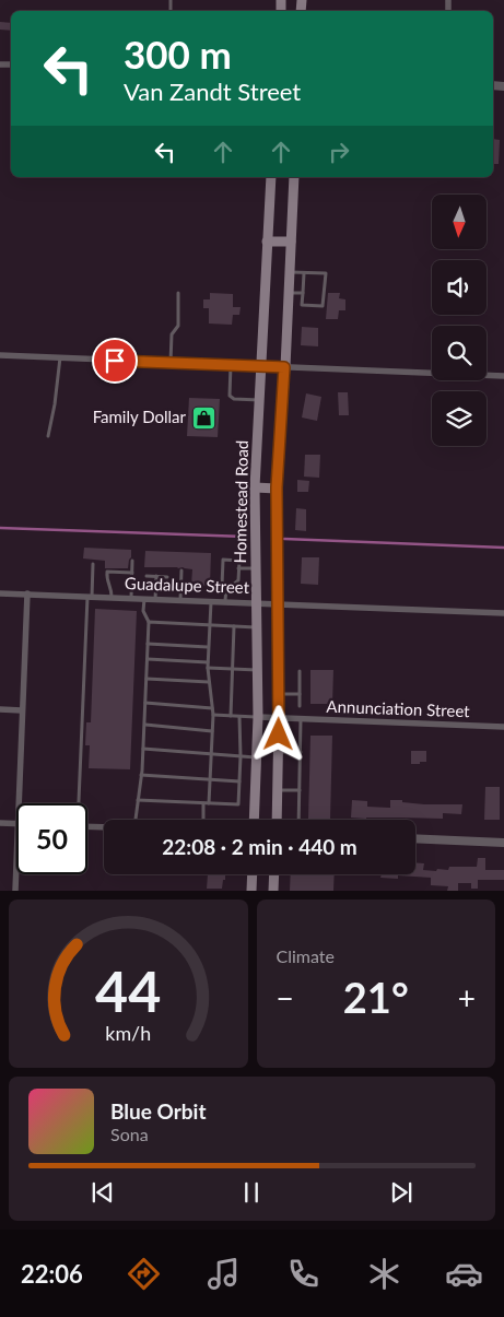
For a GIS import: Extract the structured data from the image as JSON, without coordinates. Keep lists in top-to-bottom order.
{
  "streets": {
    "main road": ["Homestead Road"],
    "street": ["Guadalupe Street", "Annunciation Street"]
  },
  "crossings": [
    ["Homestead Road", "Guadalupe Street"],
    ["Homestead Road", "Annunciation Street"]
  ],
  "places": {
    "shop": ["Family Dollar"]
  },
  "north": "bottom",
  "page": {
    "turn": ["300 m", "Van Zandt Street"],
    "limit": "50",
    "trip": "22:08 · 2 min · 440 m",
    "tile": "Climate",
    "heat": ["−", "21°", "+"],
    "song": ["Blue Orbit", "Sona"],
    "tabs": "22:06",
    "gauge": ["44", "km/h"]
  }
}
